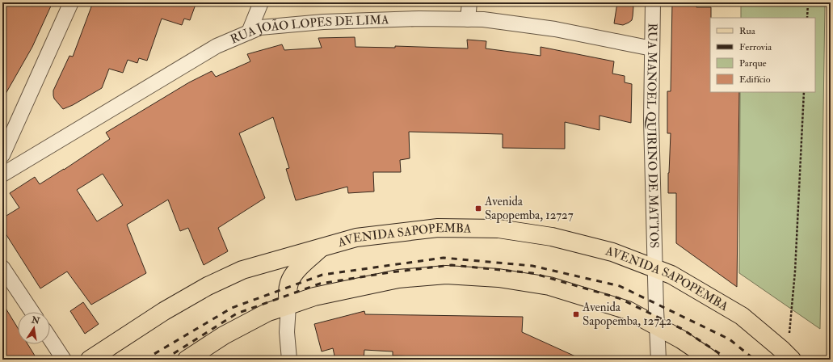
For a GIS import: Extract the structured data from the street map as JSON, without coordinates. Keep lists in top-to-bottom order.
{
  "streets": {
    "main road": ["AVENIDA SAPOPEMBA"],
    "street": ["RUA JOÃO LOPES DE LIMA", "RUA MANOEL QUIRINO DE MATTOS"]
  },
  "crossings": [
    ["RUA JOÃO LOPES DE LIMA", "RUA MANOEL QUIRINO DE MATTOS"],
    ["RUA MANOEL QUIRINO DE MATTOS", "AVENIDA SAPOPEMBA"]
  ],
  "places": {
    "transit": ["Avenida Sapopemba, 12727", "Avenida Sapopemba, 12742"]
  },
  "legend": [
    "Rua",
    "Ferrovia",
    "Parque",
    "Edifício"
  ],
  "north": "top"
}
